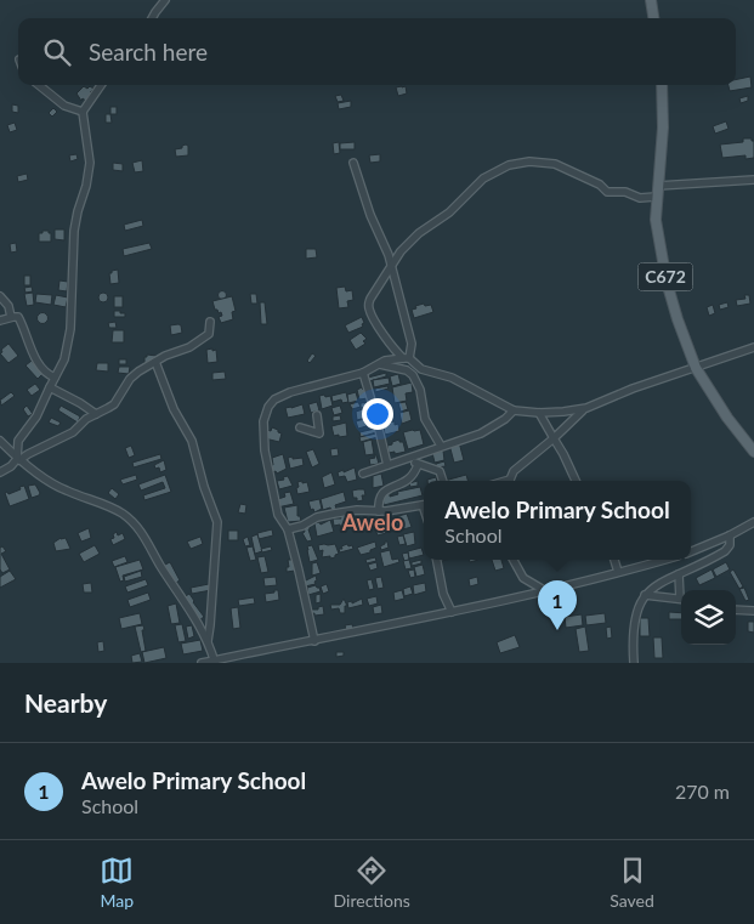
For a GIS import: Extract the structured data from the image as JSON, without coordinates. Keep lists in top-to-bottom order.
{
  "streets": {
    "main road": ["C672"]
  },
  "districts": ["Awelo"],
  "page": {
    "search": "Search here",
    "popup": ["Awelo Primary School", "School"],
    "pins": "1",
    "heading": "Nearby",
    "list": [
      {
        "mark": "1",
        "name": "Awelo Primary School",
        "note": "School",
        "value": "270 m"
      }
    ],
    "nav": ["Map", "Directions", "Saved"]
  }
}
